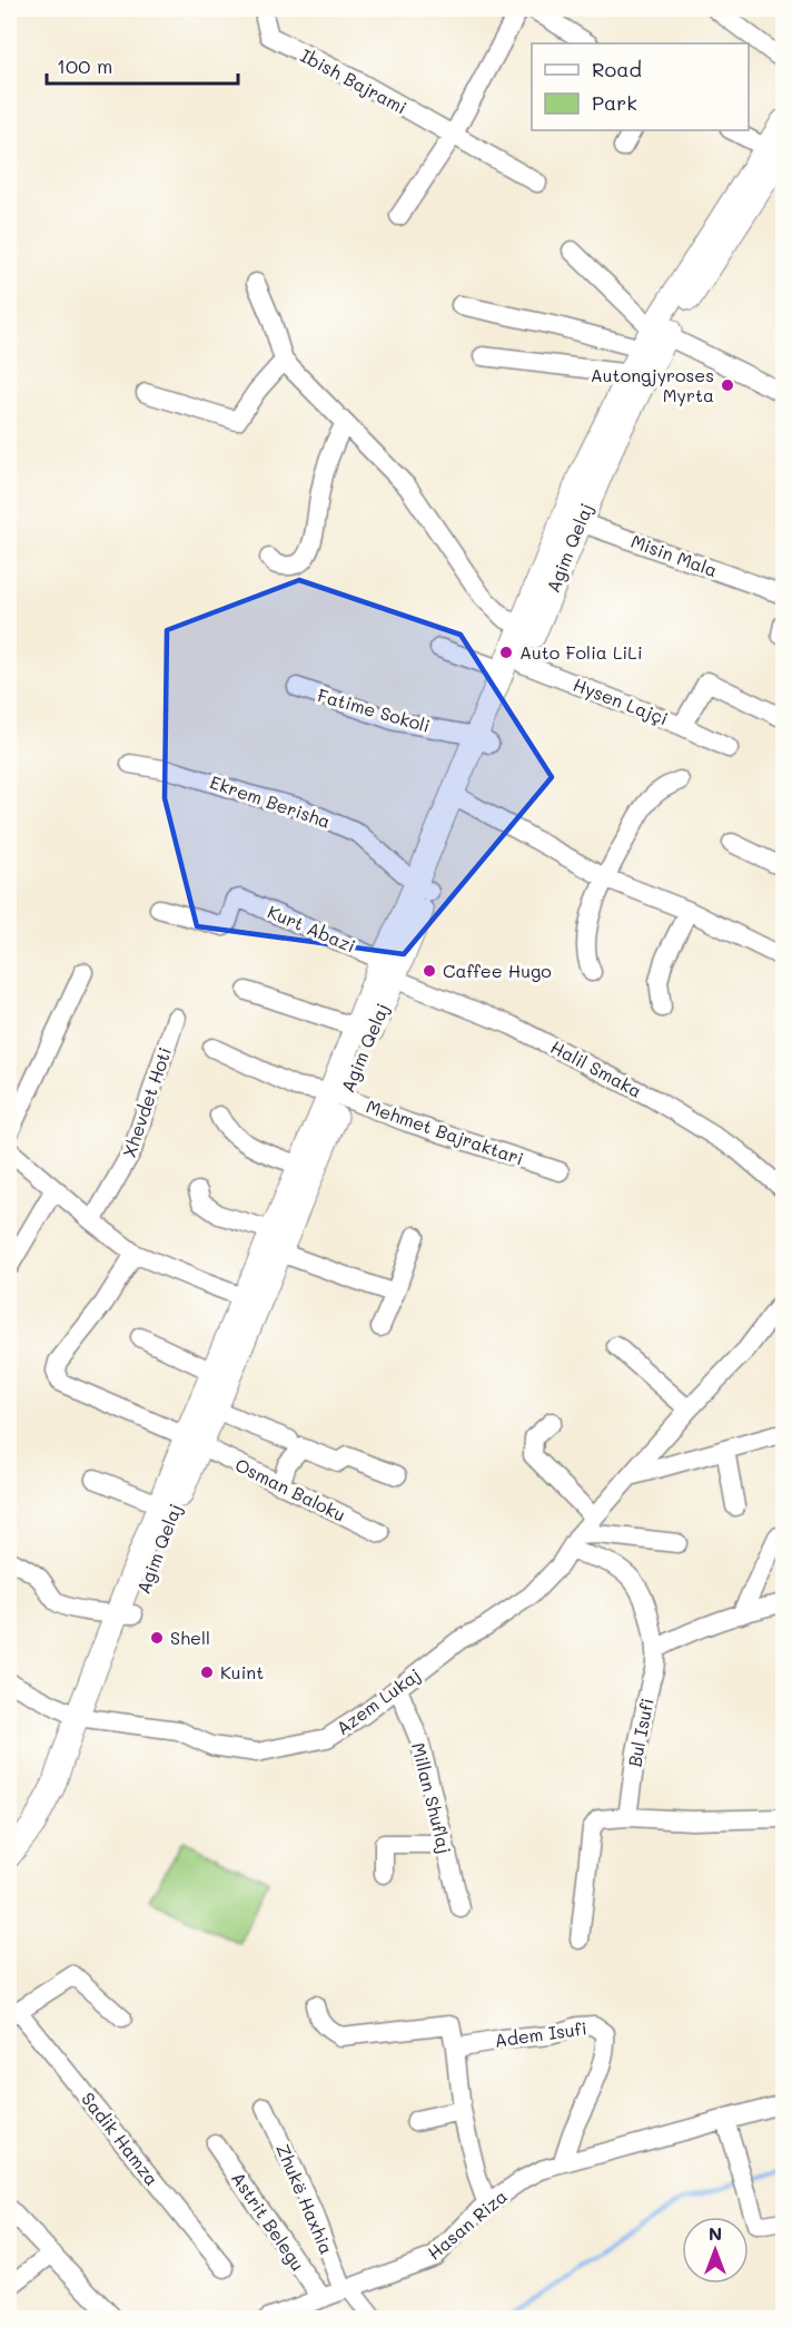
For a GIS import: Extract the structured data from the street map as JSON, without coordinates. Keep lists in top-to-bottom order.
{
  "streets": {
    "main road": ["Agim Qelaj"],
    "street": [
      "Ibish Bajrami",
      "Misin Mala",
      "Hysen Lajçi",
      "Fatime Sokoli",
      "Ekrem Berisha",
      "Kurt Abazi",
      "Halil Smaka",
      "Xhevdet Hoti",
      "Mehmet Bajraktari",
      "Osman Baloku",
      "Azem Lukaj",
      "Bul Isufi",
      "Millan Shuflaj",
      "Adem Isufi",
      "Sadik Hamza",
      "Zhukë Haxhia",
      "Astrit Belegu",
      "Hasan Riza"
    ]
  },
  "crossings": [
    ["Agim Qelaj", "Misin Mala"],
    ["Agim Qelaj", "Hysen Lajçi"],
    ["Agim Qelaj", "Fatime Sokoli"],
    ["Agim Qelaj", "Ekrem Berisha"],
    ["Agim Qelaj", "Kurt Abazi"],
    ["Agim Qelaj", "Halil Smaka"],
    ["Agim Qelaj", "Mehmet Bajraktari"],
    ["Agim Qelaj", "Osman Baloku"],
    ["Agim Qelaj", "Azem Lukaj"],
    ["Kurt Abazi", "Halil Smaka"],
    ["Azem Lukaj", "Bul Isufi"],
    ["Azem Lukaj", "Millan Shuflaj"],
    ["Adem Isufi", "Hasan Riza"],
    ["Zhukë Haxhia", "Hasan Riza"],
    ["Astrit Belegu", "Hasan Riza"]
  ],
  "places": [
    "Autongjyroses Myrta",
    "Auto Folia LiLi",
    "Caffee Hugo",
    "Shell",
    "Kuint"
  ],
  "legend": ["Road", "Park"],
  "scale_bar": "100 m",
  "north": "top"
}
